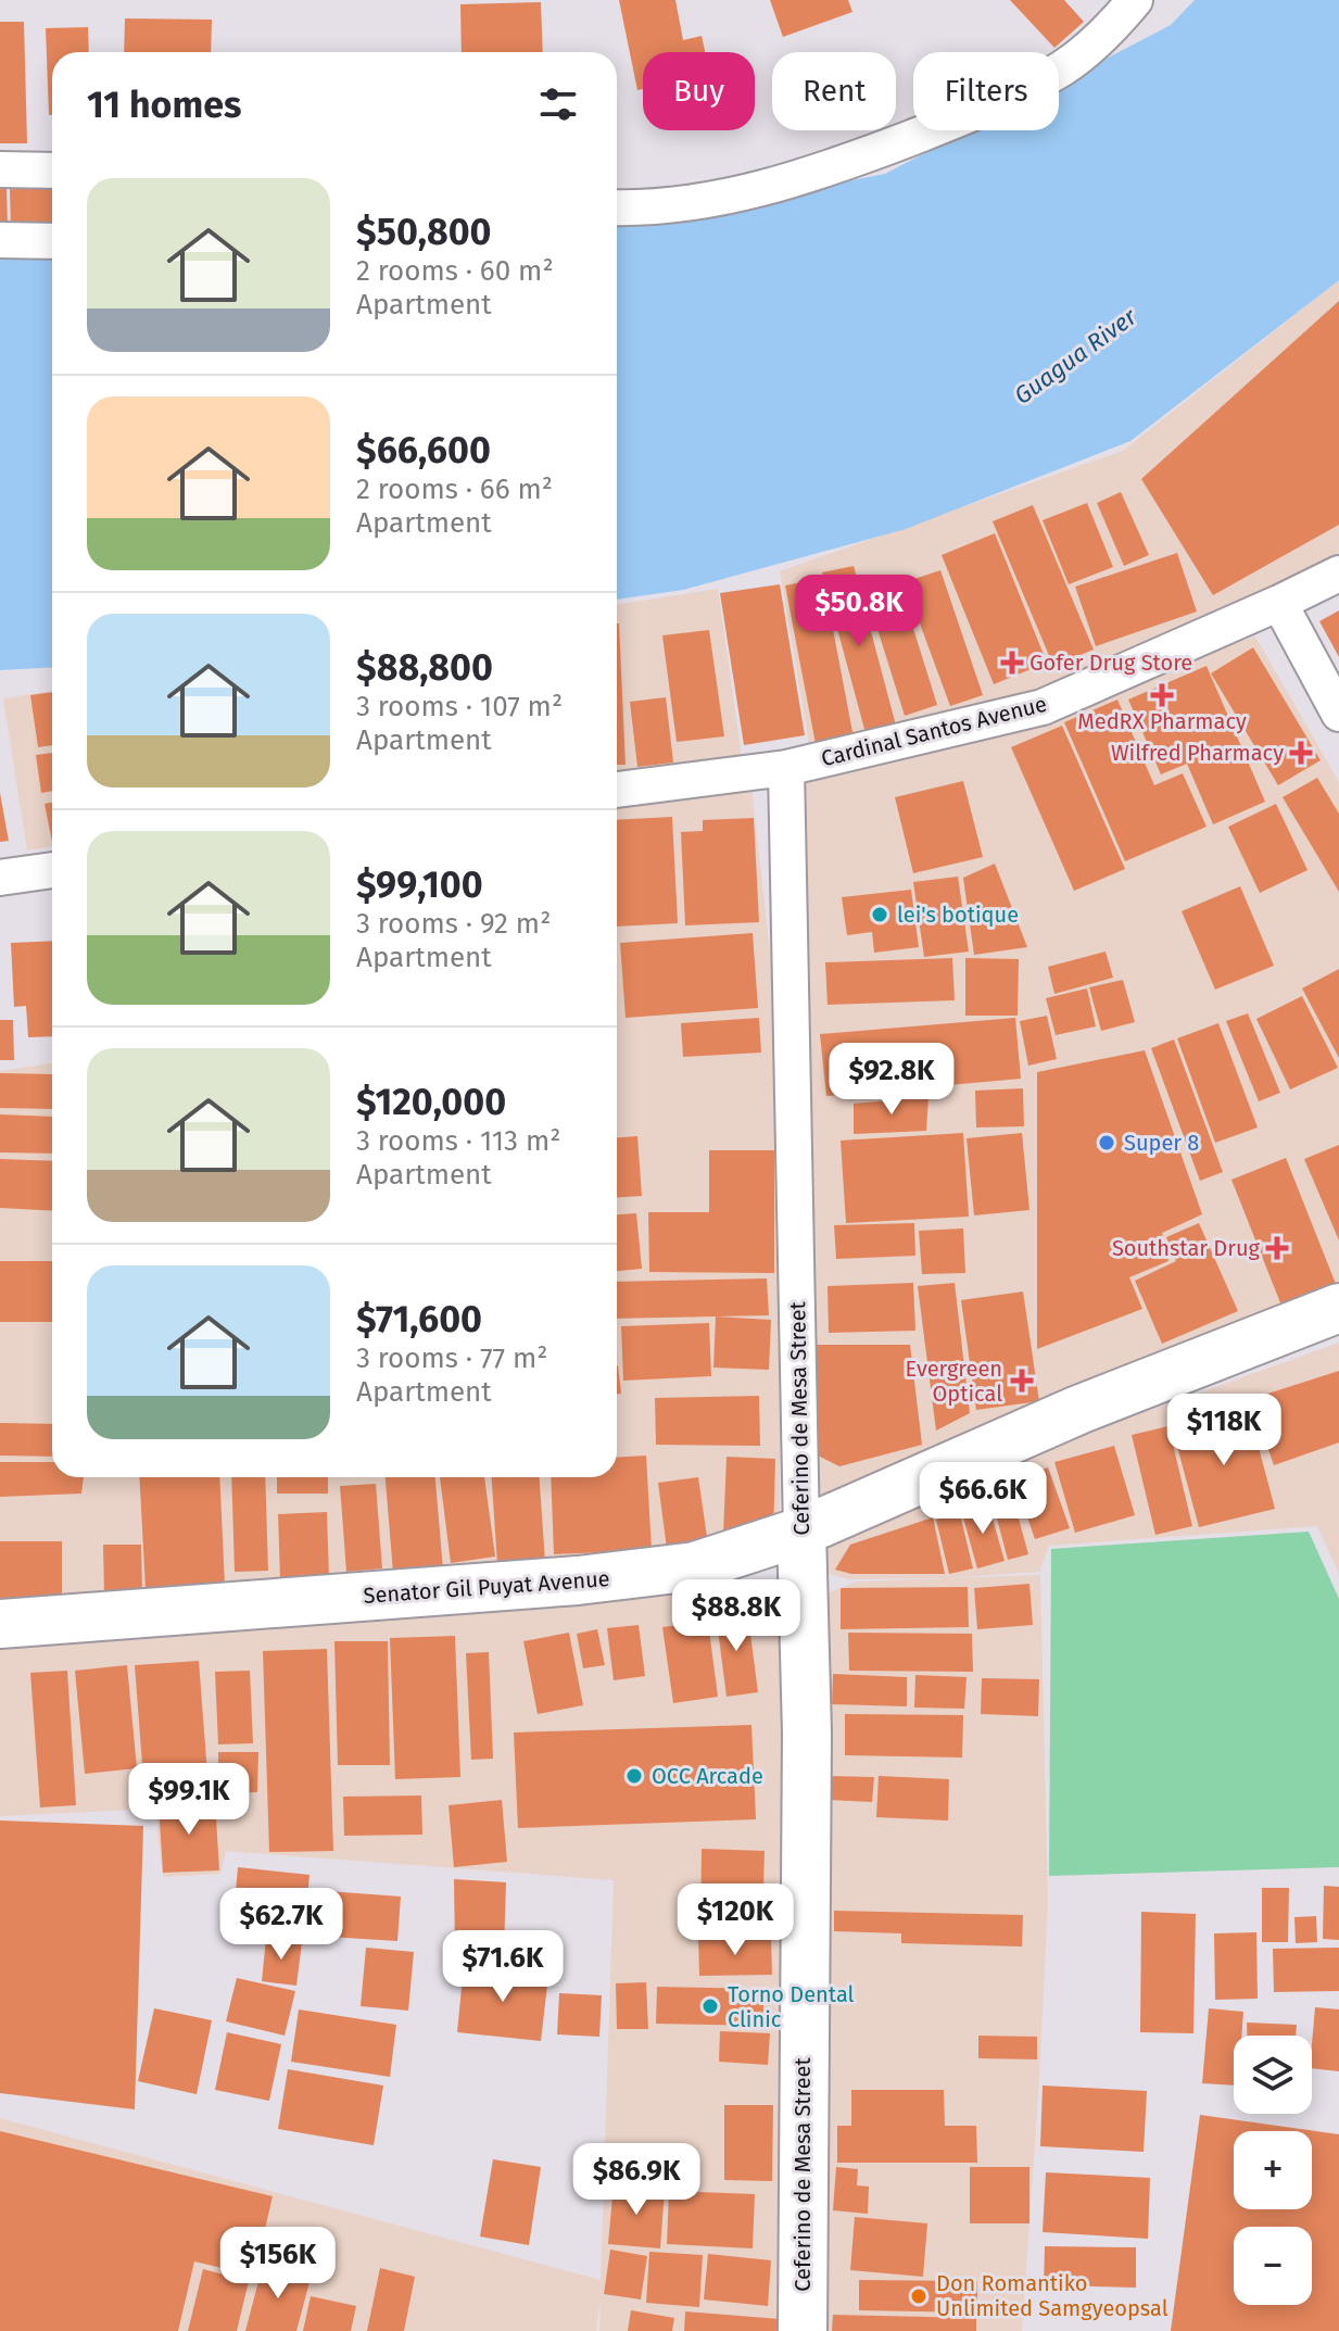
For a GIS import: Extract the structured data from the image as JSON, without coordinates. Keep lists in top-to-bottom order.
{
  "streets": {
    "main road": ["Ceferino de Mesa Street", "Senator Gil Puyat Avenue"],
    "street": ["Cardinal Santos Avenue"]
  },
  "crossings": [
    ["Cardinal Santos Avenue", "Ceferino de Mesa Street"],
    ["Ceferino de Mesa Street", "Senator Gil Puyat Avenue"]
  ],
  "water": ["Guagua River"],
  "places": {
    "health": [
      "Gofer Drug Store",
      "MedRX Pharmacy",
      "Wilfred Pharmacy",
      "Southstar Drug",
      "Evergreen Optical"
    ],
    "other": [
      "lei's botique",
      "Super 8",
      "OCC Arcade",
      "Torno Dental Clinic",
      "Don Romantiko Unlimited Samgyeopsal"
    ]
  },
  "page": {
    "chip": ["Buy", "Rent", "Filters"],
    "heading": "11 homes",
    "list": [
      {
        "name": "$50,800",
        "note": "2 rooms · 60 m² · Apartment"
      },
      {
        "name": "$66,600",
        "note": "2 rooms · 66 m² · Apartment"
      },
      {
        "name": "$88,800",
        "note": "3 rooms · 107 m² · Apartment"
      },
      {
        "name": "$99,100",
        "note": "3 rooms · 92 m² · Apartment"
      },
      {
        "name": "$120,000",
        "note": "3 rooms · 113 m² · Apartment"
      },
      {
        "name": "$71,600",
        "note": "3 rooms · 77 m² · Apartment"
      }
    ],
    "price": [
      "$50.8K",
      "$92.8K",
      "$118K",
      "$66.6K",
      "$88.8K",
      "$99.1K",
      "$120K",
      "$62.7K",
      "$71.6K",
      "$86.9K",
      "$156K"
    ],
    "map_buttons": ["+", "−"]
  }
}
